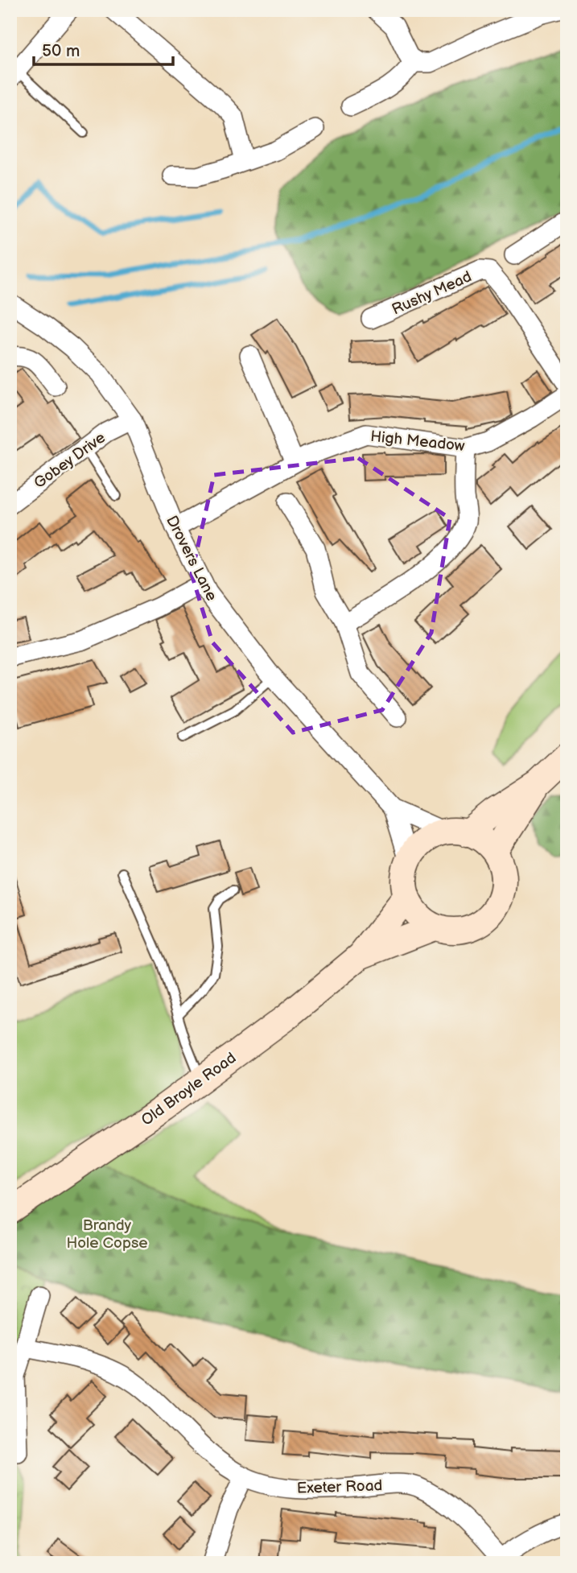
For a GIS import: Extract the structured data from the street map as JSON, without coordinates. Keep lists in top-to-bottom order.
{
  "streets": {
    "main road": ["Old Broyle Road"],
    "street": [
      "Rushy Mead",
      "High Meadow",
      "Gobey Drive",
      "Drovers Lane",
      "Exeter Road"
    ]
  },
  "crossings": [
    ["High Meadow", "Drovers Lane"],
    ["Gobey Drive", "Drovers Lane"],
    ["Drovers Lane", "Old Broyle Road"]
  ],
  "parks": ["Brandy Hole Copse"],
  "scale_bar": "50 m"
}
